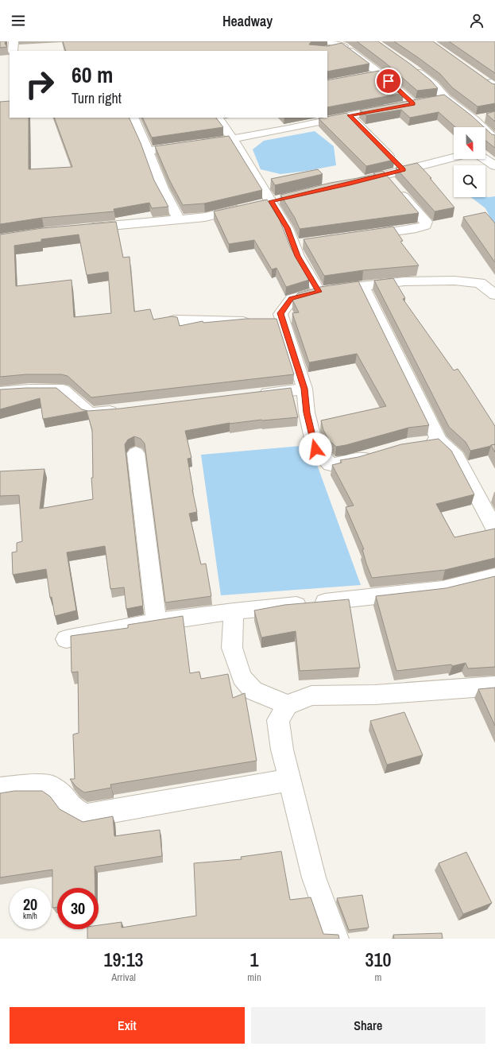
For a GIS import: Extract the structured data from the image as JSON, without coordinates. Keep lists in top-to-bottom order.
{
  "north": "bottom",
  "page": {
    "header": "Headway",
    "turn": ["60 m", "Turn right"],
    "speed": "20 km/h",
    "limit": "30",
    "eta": [
      "19:13",
      "Arrival",
      "1",
      "min",
      "310",
      "m"
    ],
    "buttons": ["Exit", "Share"]
  }
}
